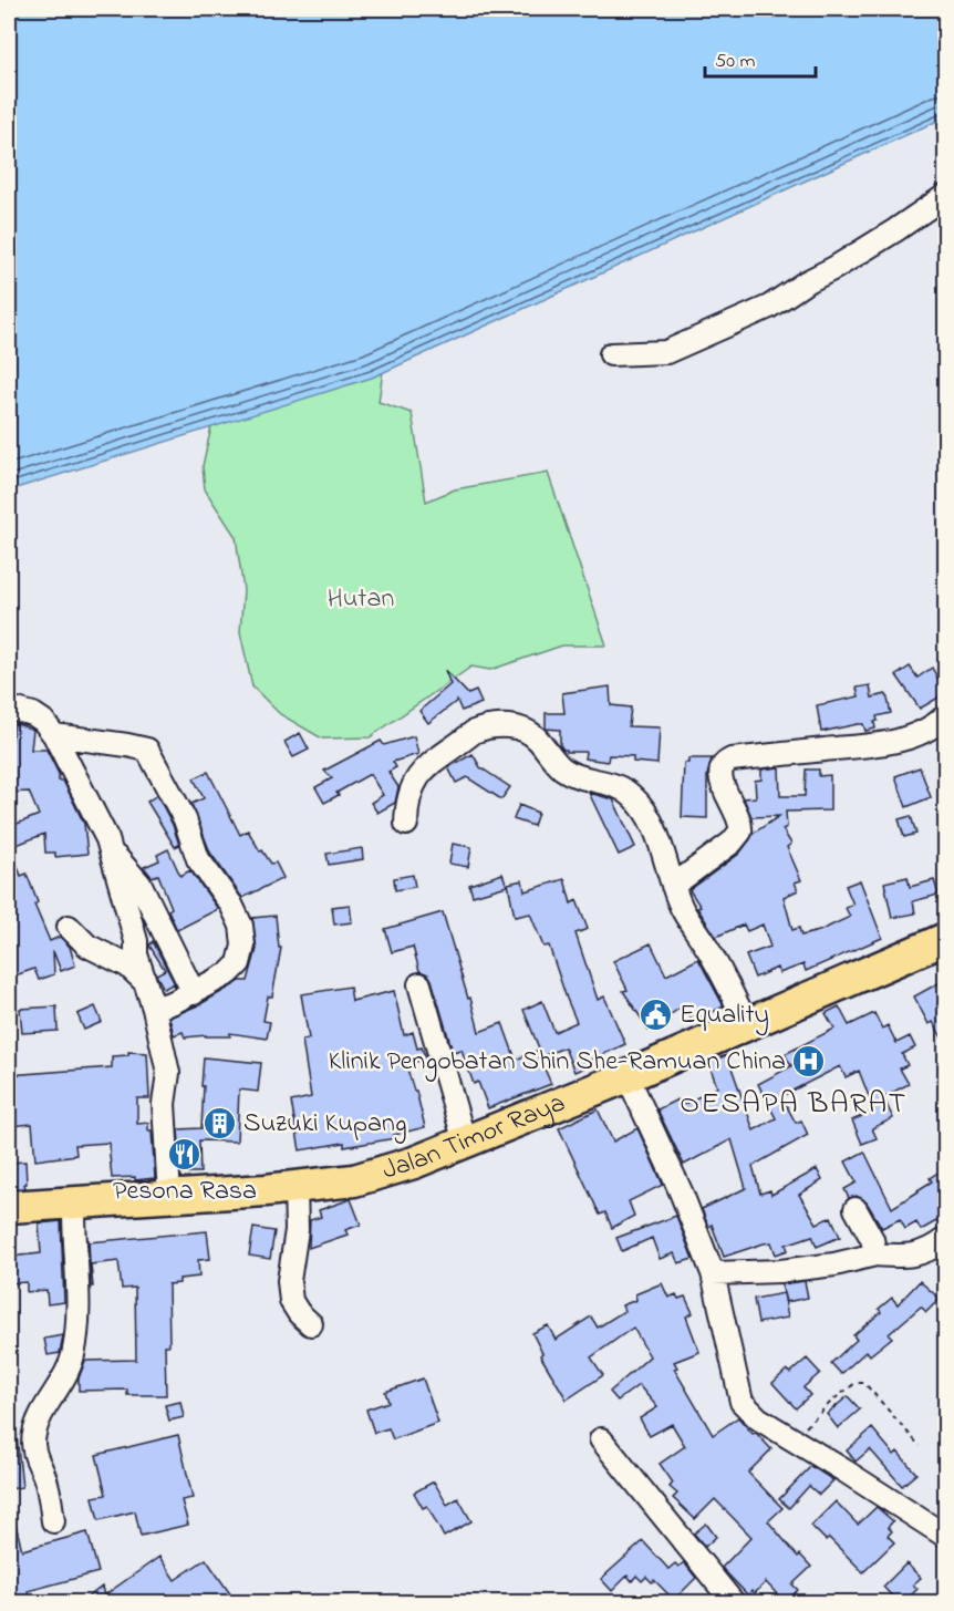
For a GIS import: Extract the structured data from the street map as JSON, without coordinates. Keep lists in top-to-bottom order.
{
  "streets": {
    "highway": ["Jalan Timor Raya"]
  },
  "districts": ["OESAPA BARAT"],
  "parks": ["Hutan"],
  "places": {
    "public building": ["Equality"],
    "hospital": ["Klinik Pengobatan Shin She-Ramuan China"],
    "building": ["Suzuki Kupang"],
    "restaurant": ["Pesona Rasa"]
  },
  "scale_bar": "50 m"
}
